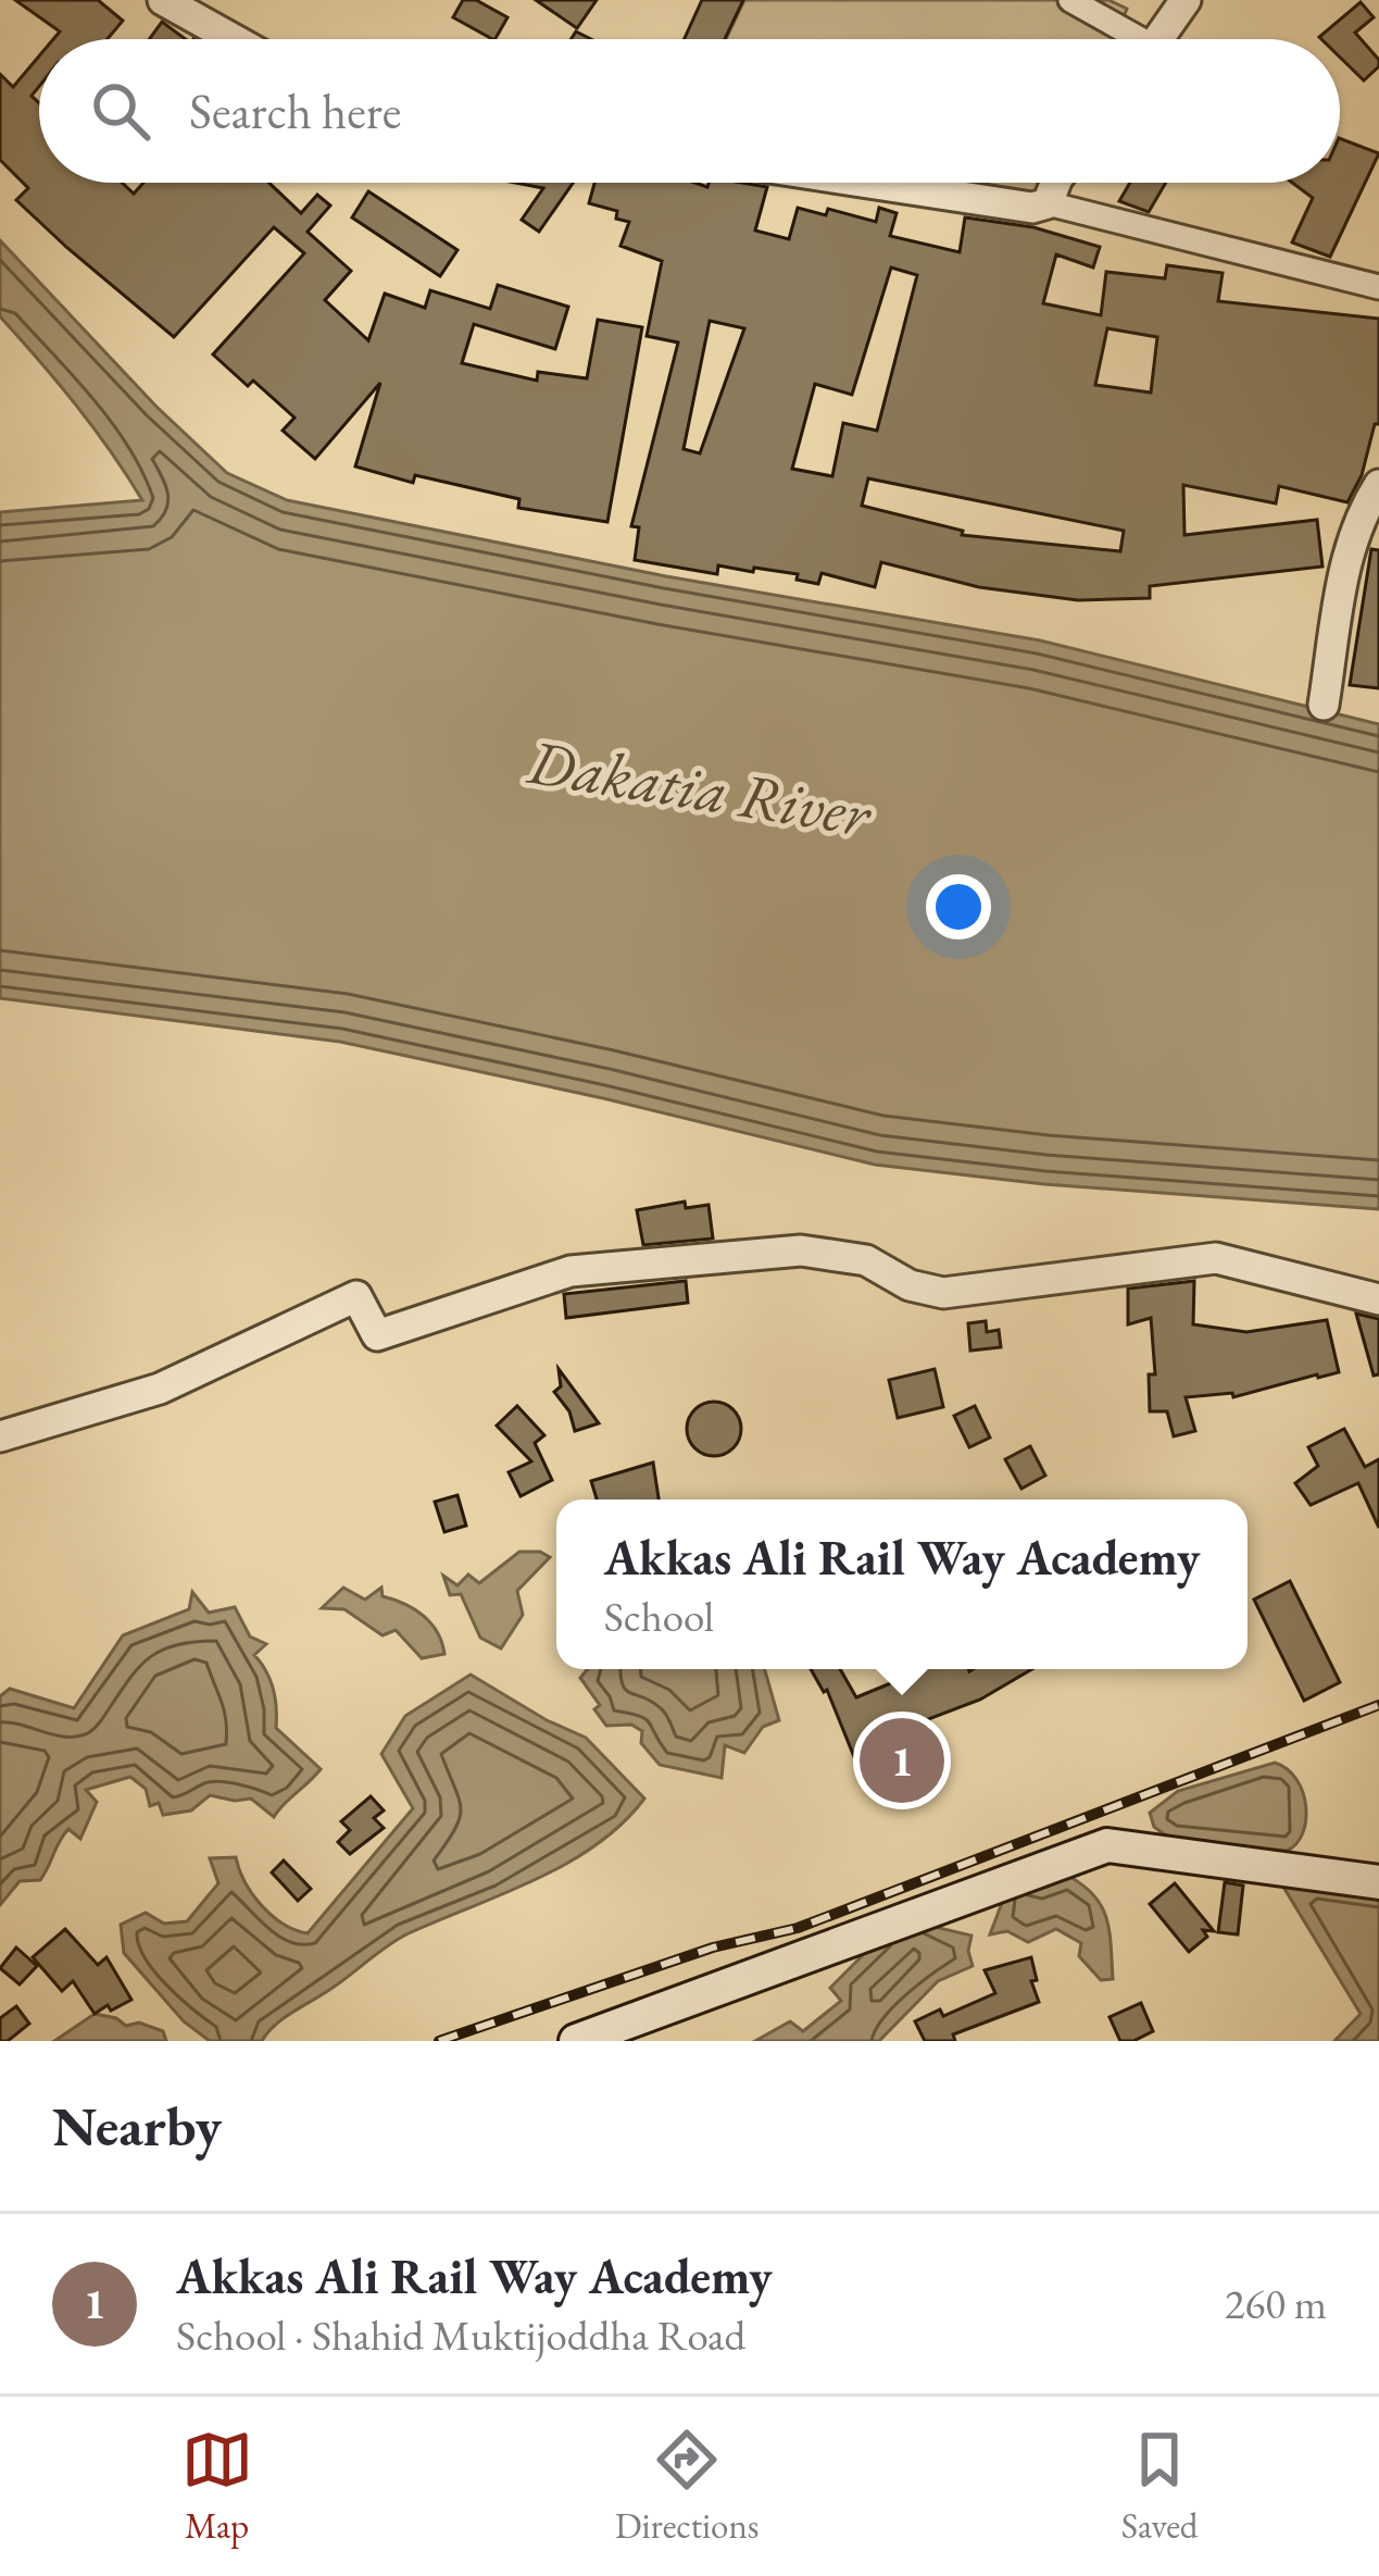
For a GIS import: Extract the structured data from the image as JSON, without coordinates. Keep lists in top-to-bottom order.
{
  "water": ["Dakatia River"],
  "page": {
    "search": "Search here",
    "popup": ["Akkas Ali Rail Way Academy", "School"],
    "pins": "1",
    "heading": "Nearby",
    "list": [
      {
        "mark": "1",
        "name": "Akkas Ali Rail Way Academy",
        "note": "School · Shahid Muktijoddha Road",
        "value": "260 m"
      }
    ],
    "nav": ["Map", "Directions", "Saved"]
  }
}
